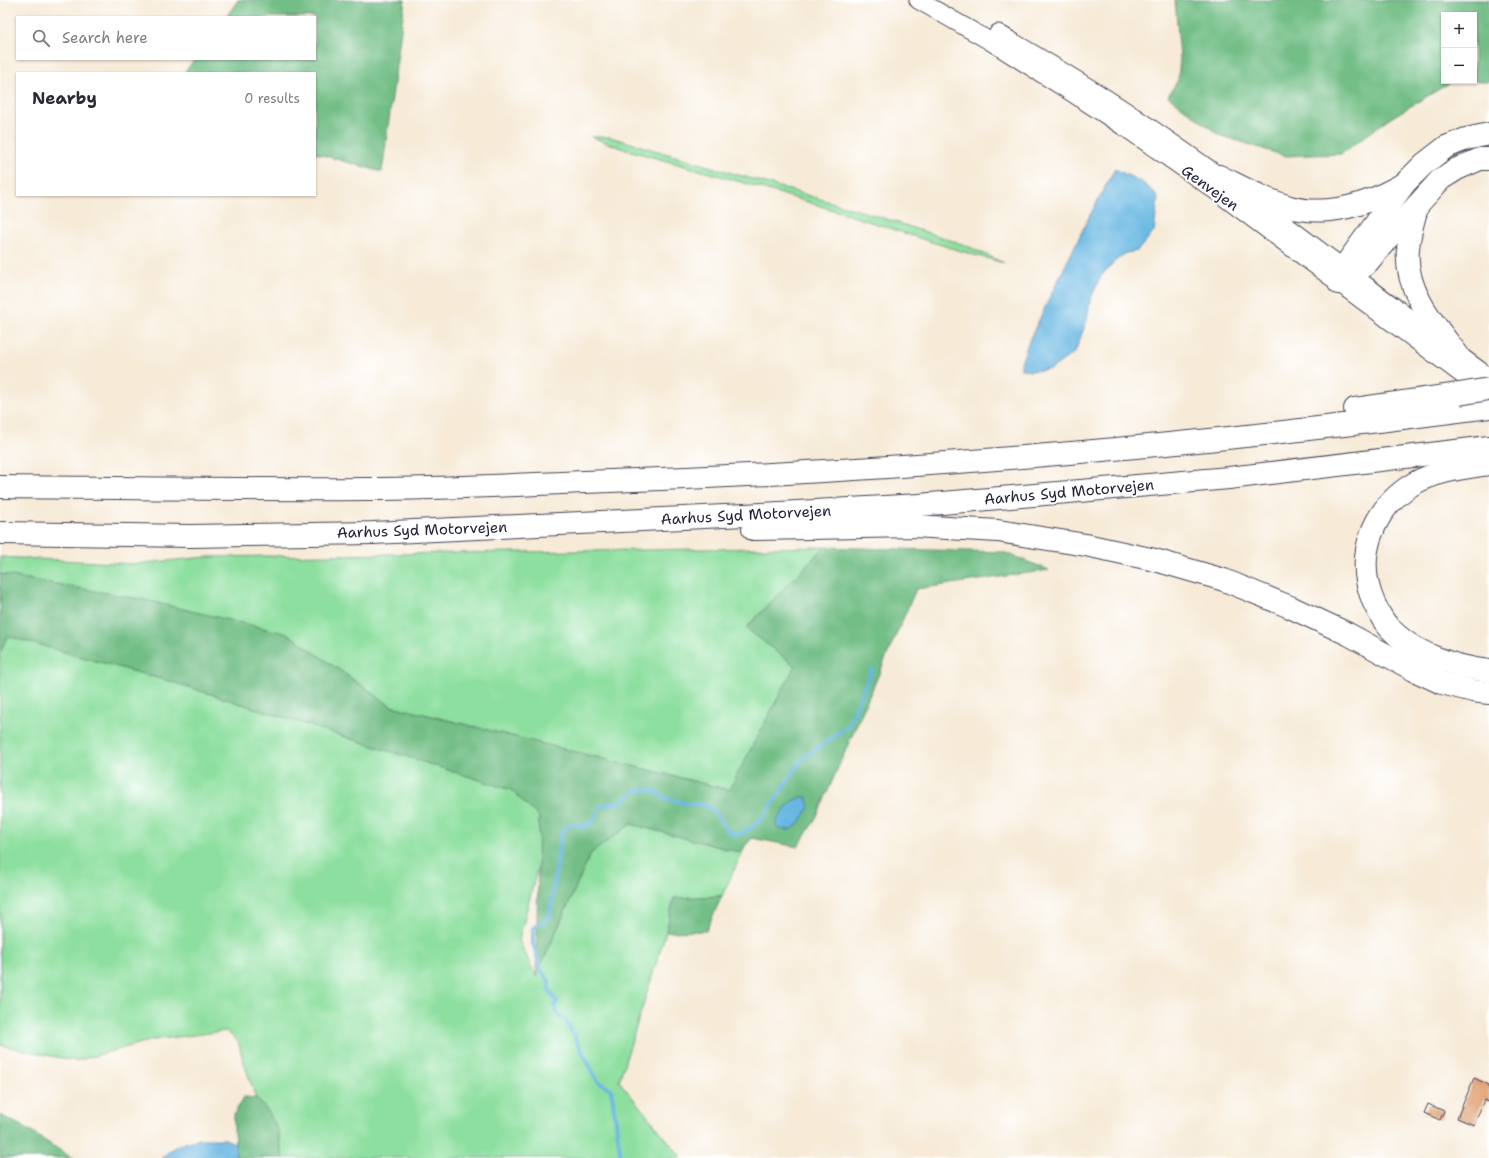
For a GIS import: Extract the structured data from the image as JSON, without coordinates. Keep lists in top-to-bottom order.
{
  "streets": {
    "highway": ["Aarhus Syd Motorvejen"],
    "street": ["Genvejen"]
  },
  "page": {
    "map_buttons": ["+", "−"],
    "search": "Search here",
    "heading": ["Nearby", "0 results"]
  }
}
